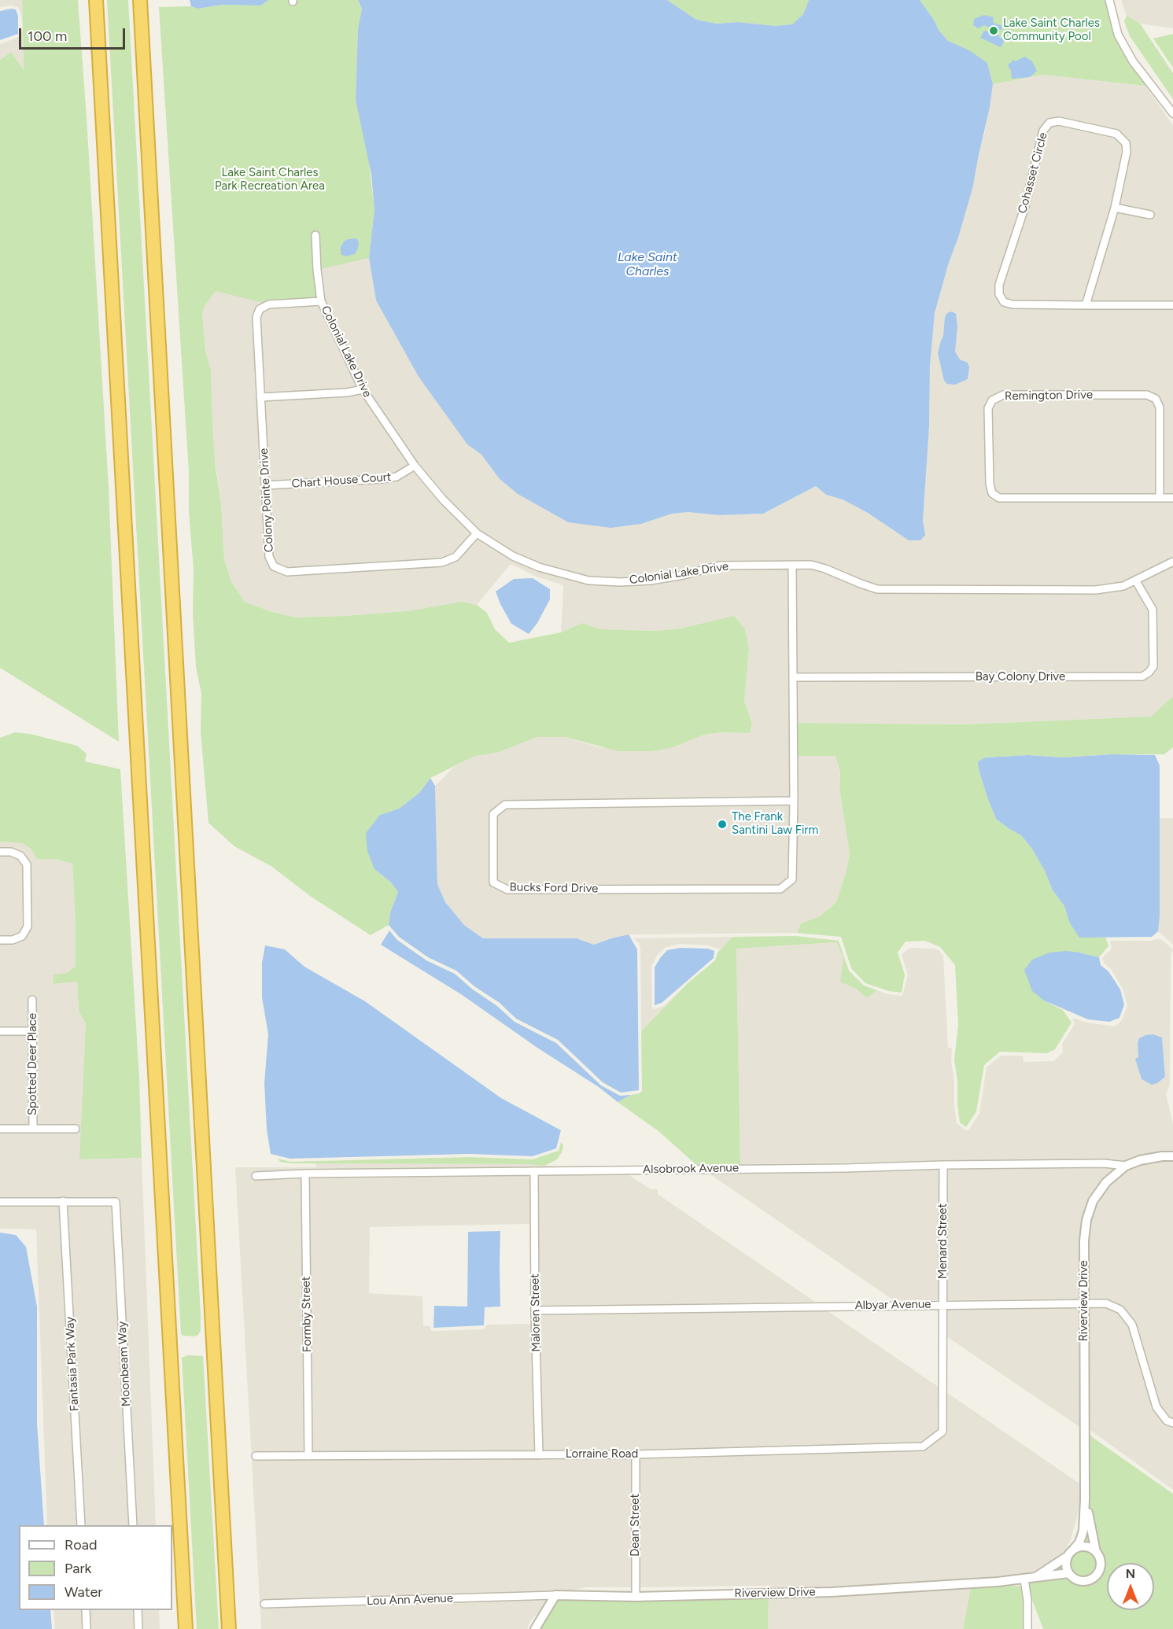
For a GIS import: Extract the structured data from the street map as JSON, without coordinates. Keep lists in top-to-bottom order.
{
  "streets": {
    "street": [
      "Cohasset Circle",
      "Colonial Lake Drive",
      "Remington Drive",
      "Chart House Court",
      "Colony Pointe Drive",
      "Bay Colony Drive",
      "Bucks Ford Drive",
      "Spotted Deer Place",
      "Alsobrook Avenue",
      "Menard Street",
      "Riverview Drive",
      "Albyar Avenue",
      "Maloren Street",
      "Formby Street",
      "Fantasia Park Way",
      "Moonbeam Way",
      "Lorraine Road",
      "Dean Street",
      "Lou Ann Avenue"
    ]
  },
  "crossings": [
    ["Colonial Lake Drive", "Chart House Court"],
    ["Colonial Lake Drive", "Colony Pointe Drive"],
    ["Colonial Lake Drive", "Bay Colony Drive"],
    ["Colonial Lake Drive", "Bucks Ford Drive"],
    ["Chart House Court", "Colony Pointe Drive"],
    ["Bay Colony Drive", "Bucks Ford Drive"],
    ["Alsobrook Avenue", "Menard Street"],
    ["Alsobrook Avenue", "Riverview Drive"],
    ["Alsobrook Avenue", "Maloren Street"],
    ["Alsobrook Avenue", "Formby Street"],
    ["Menard Street", "Albyar Avenue"],
    ["Menard Street", "Lorraine Road"],
    ["Riverview Drive", "Albyar Avenue"],
    ["Riverview Drive", "Dean Street"],
    ["Riverview Drive", "Lou Ann Avenue"],
    ["Albyar Avenue", "Maloren Street"],
    ["Maloren Street", "Lorraine Road"],
    ["Formby Street", "Lorraine Road"],
    ["Fantasia Park Way", "Moonbeam Way"],
    ["Lorraine Road", "Dean Street"]
  ],
  "water": ["Lake Saint Charles"],
  "parks": ["Lake Saint Charles Park Recreation Area"],
  "places": ["Lake Saint Charles Community Pool", "The Frank Santini Law Firm"],
  "legend": ["Road", "Park", "Water"],
  "scale_bar": "100 m",
  "north": "top"
}
